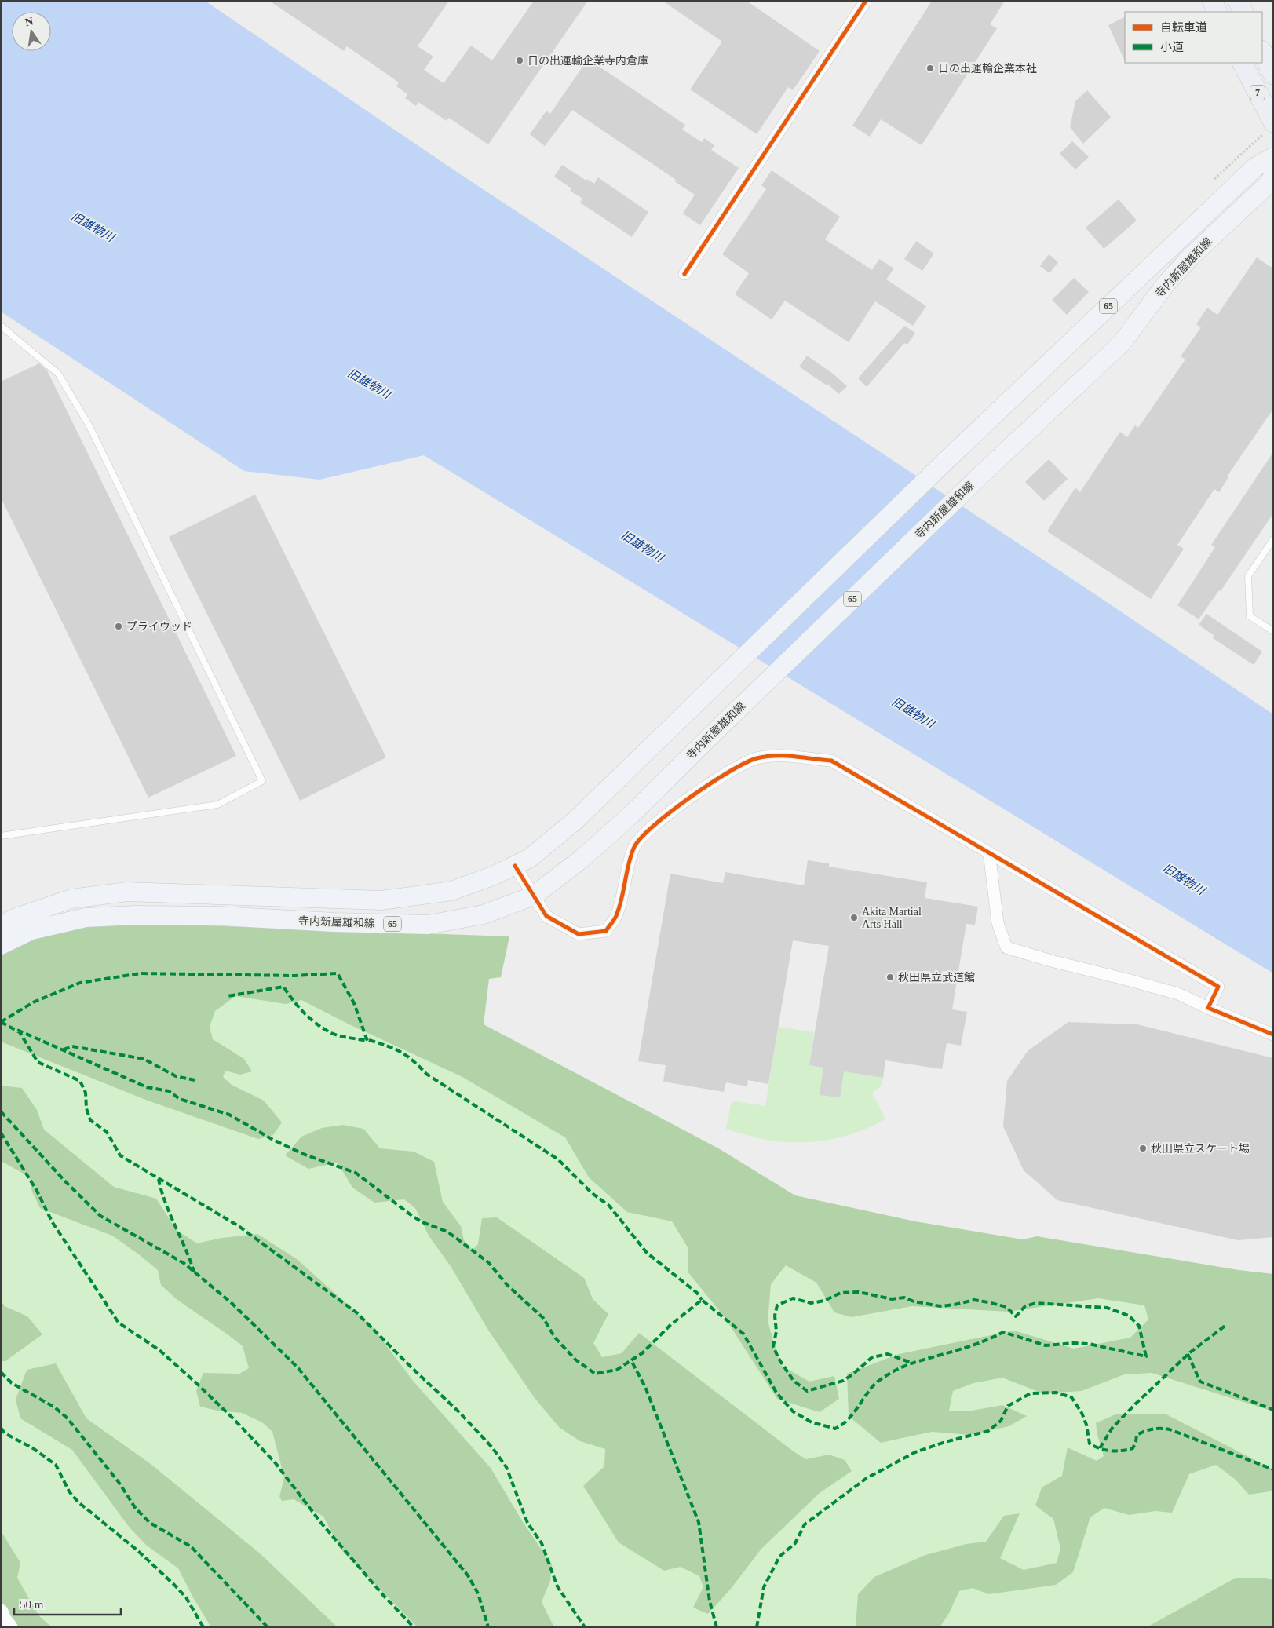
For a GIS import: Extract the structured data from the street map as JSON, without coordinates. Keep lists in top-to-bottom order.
{
  "streets": {
    "highway": ["7"],
    "main road": ["寺内新屋雄和線", "65"]
  },
  "water": ["旧雄物川"],
  "places": [
    "日の出運輸企業寺内倉庫",
    "日の出運輸企業本社",
    "プライウッド",
    "Akita Martial Arts Hall",
    "秋田県立武道館",
    "秋田県立スケート場"
  ],
  "legend": ["自転車道", "小道"],
  "scale_bar": "50 m",
  "north": "top"
}
